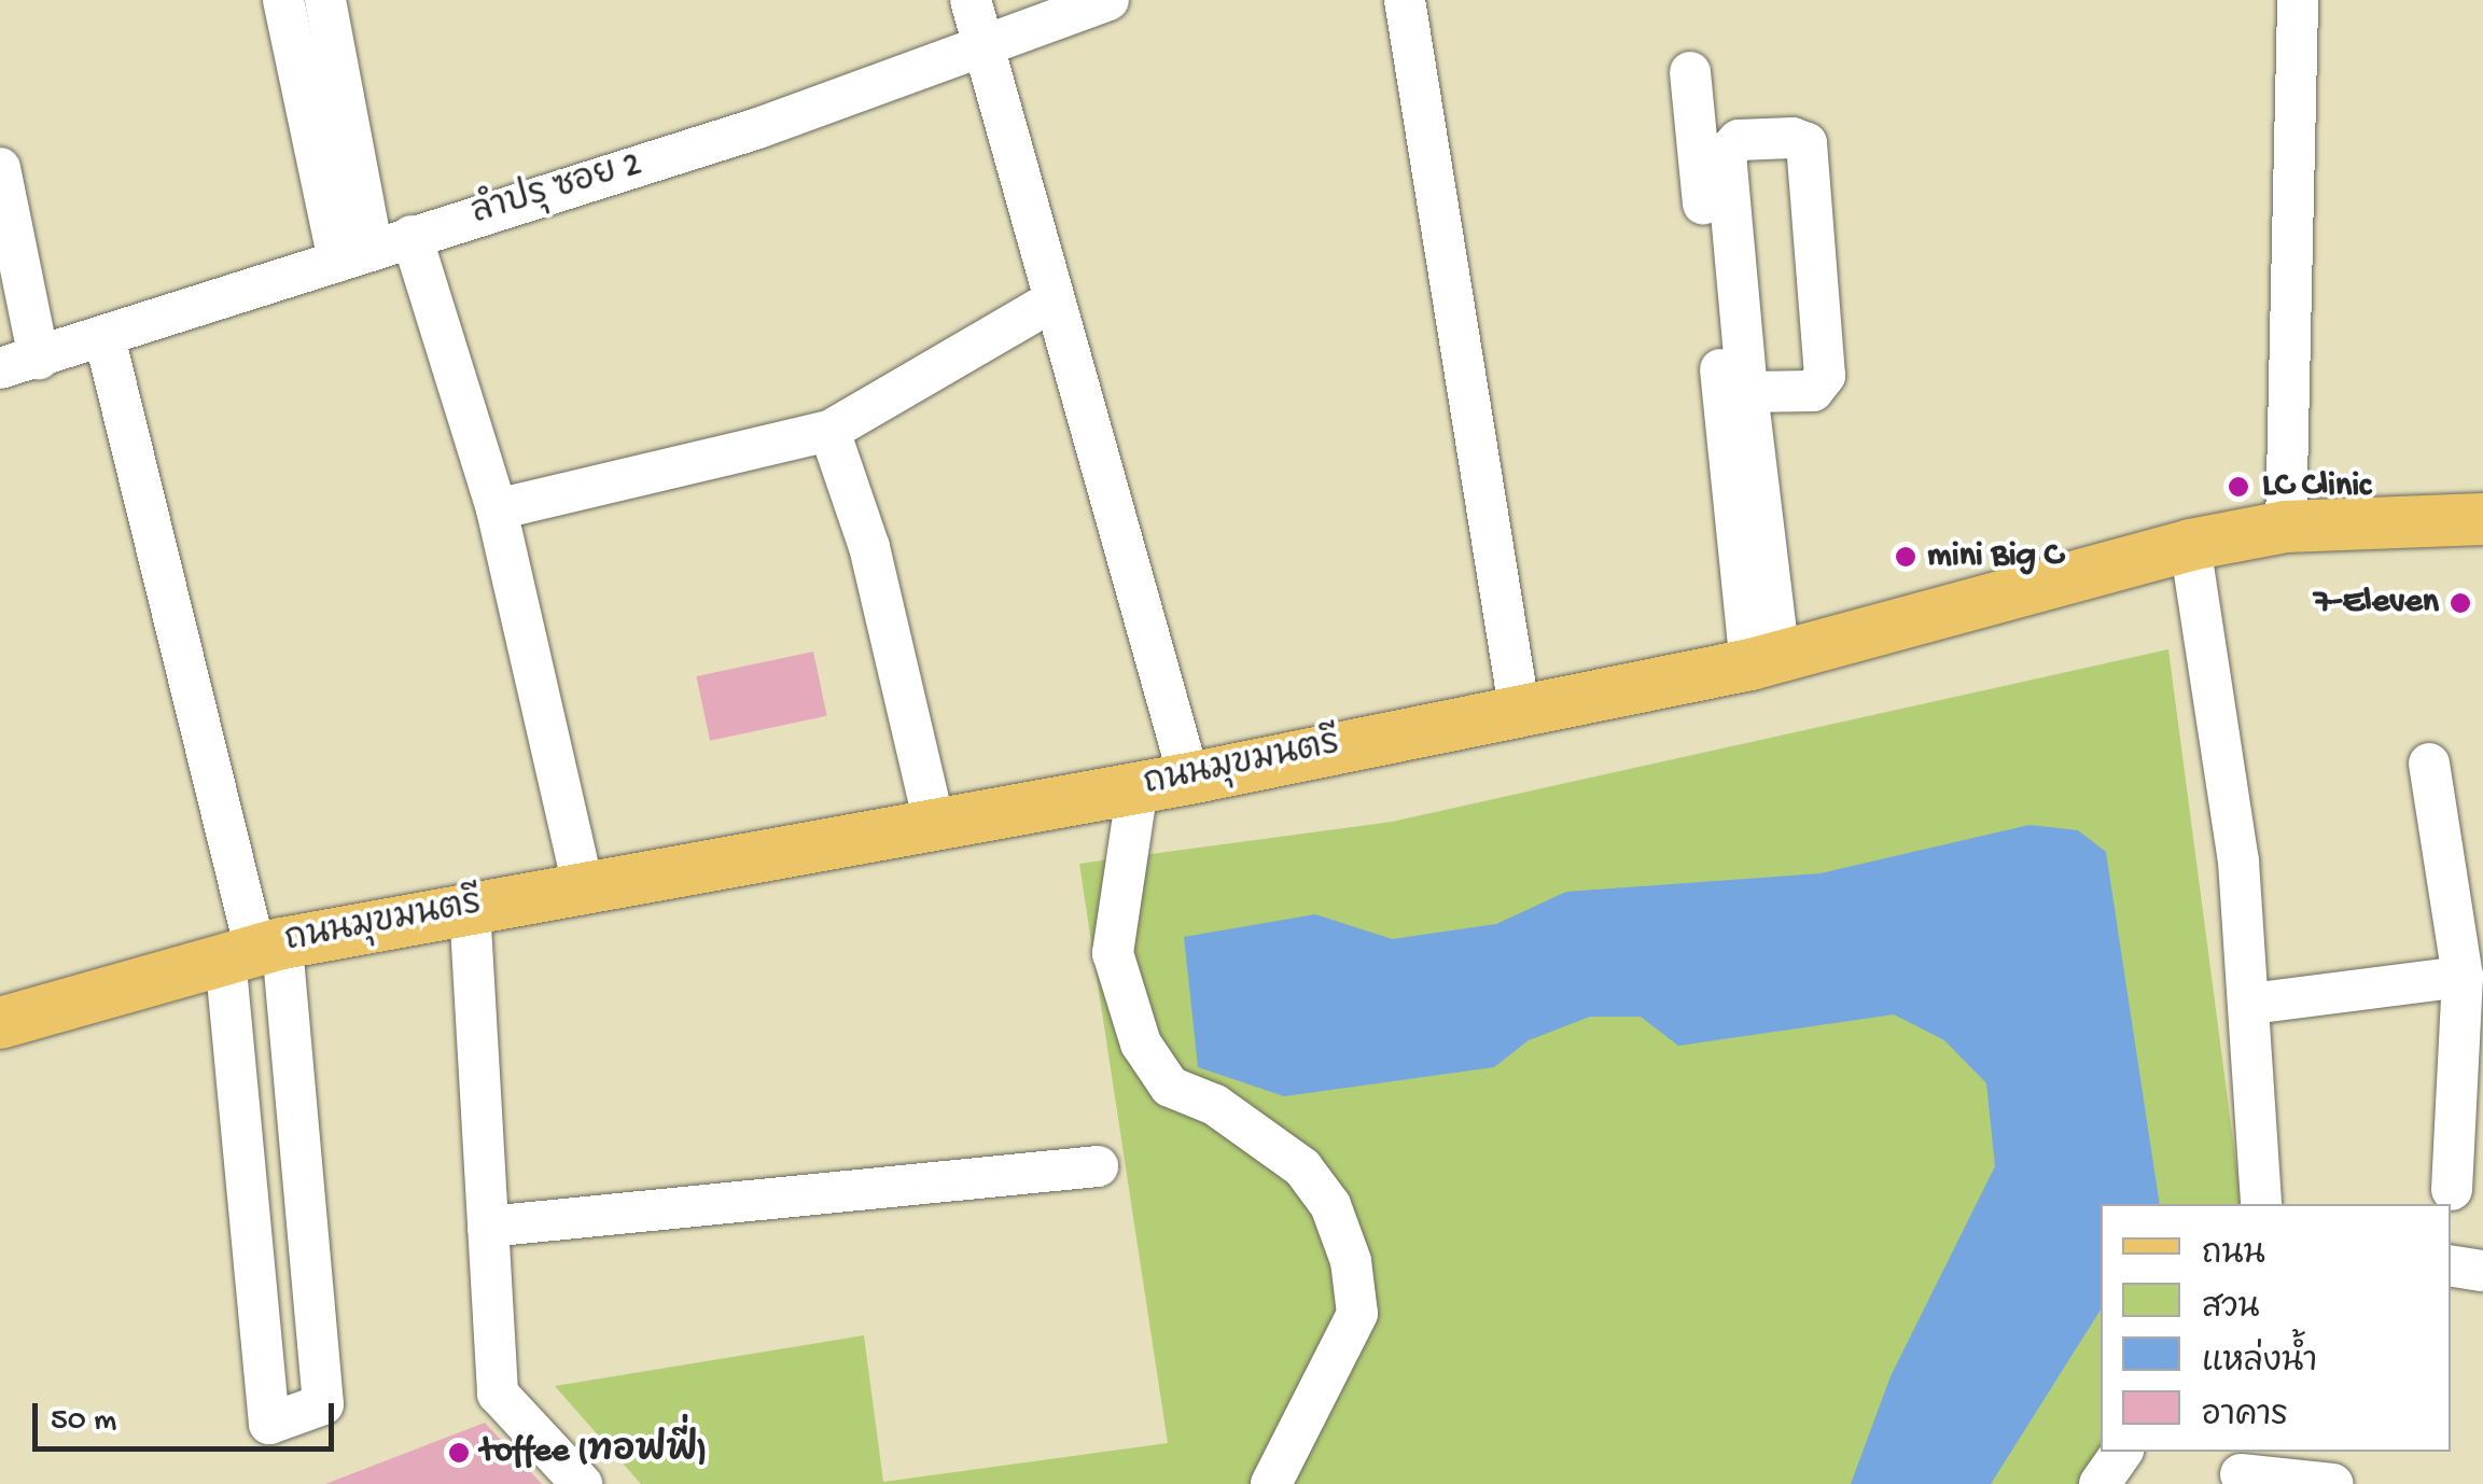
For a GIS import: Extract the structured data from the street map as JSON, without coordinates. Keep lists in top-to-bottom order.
{
  "streets": {
    "main road": ["ถนนมุขมนตรี"],
    "street": ["ลำปรุ ซอย 2"]
  },
  "places": [
    "LC Clinic",
    "mini Big C",
    "7-Eleven",
    "toffee (ทอฟฟี่)"
  ],
  "legend": [
    "ถนน",
    "สวน",
    "แหล่งน้ำ",
    "อาคาร"
  ],
  "scale_bar": "50 m"
}
